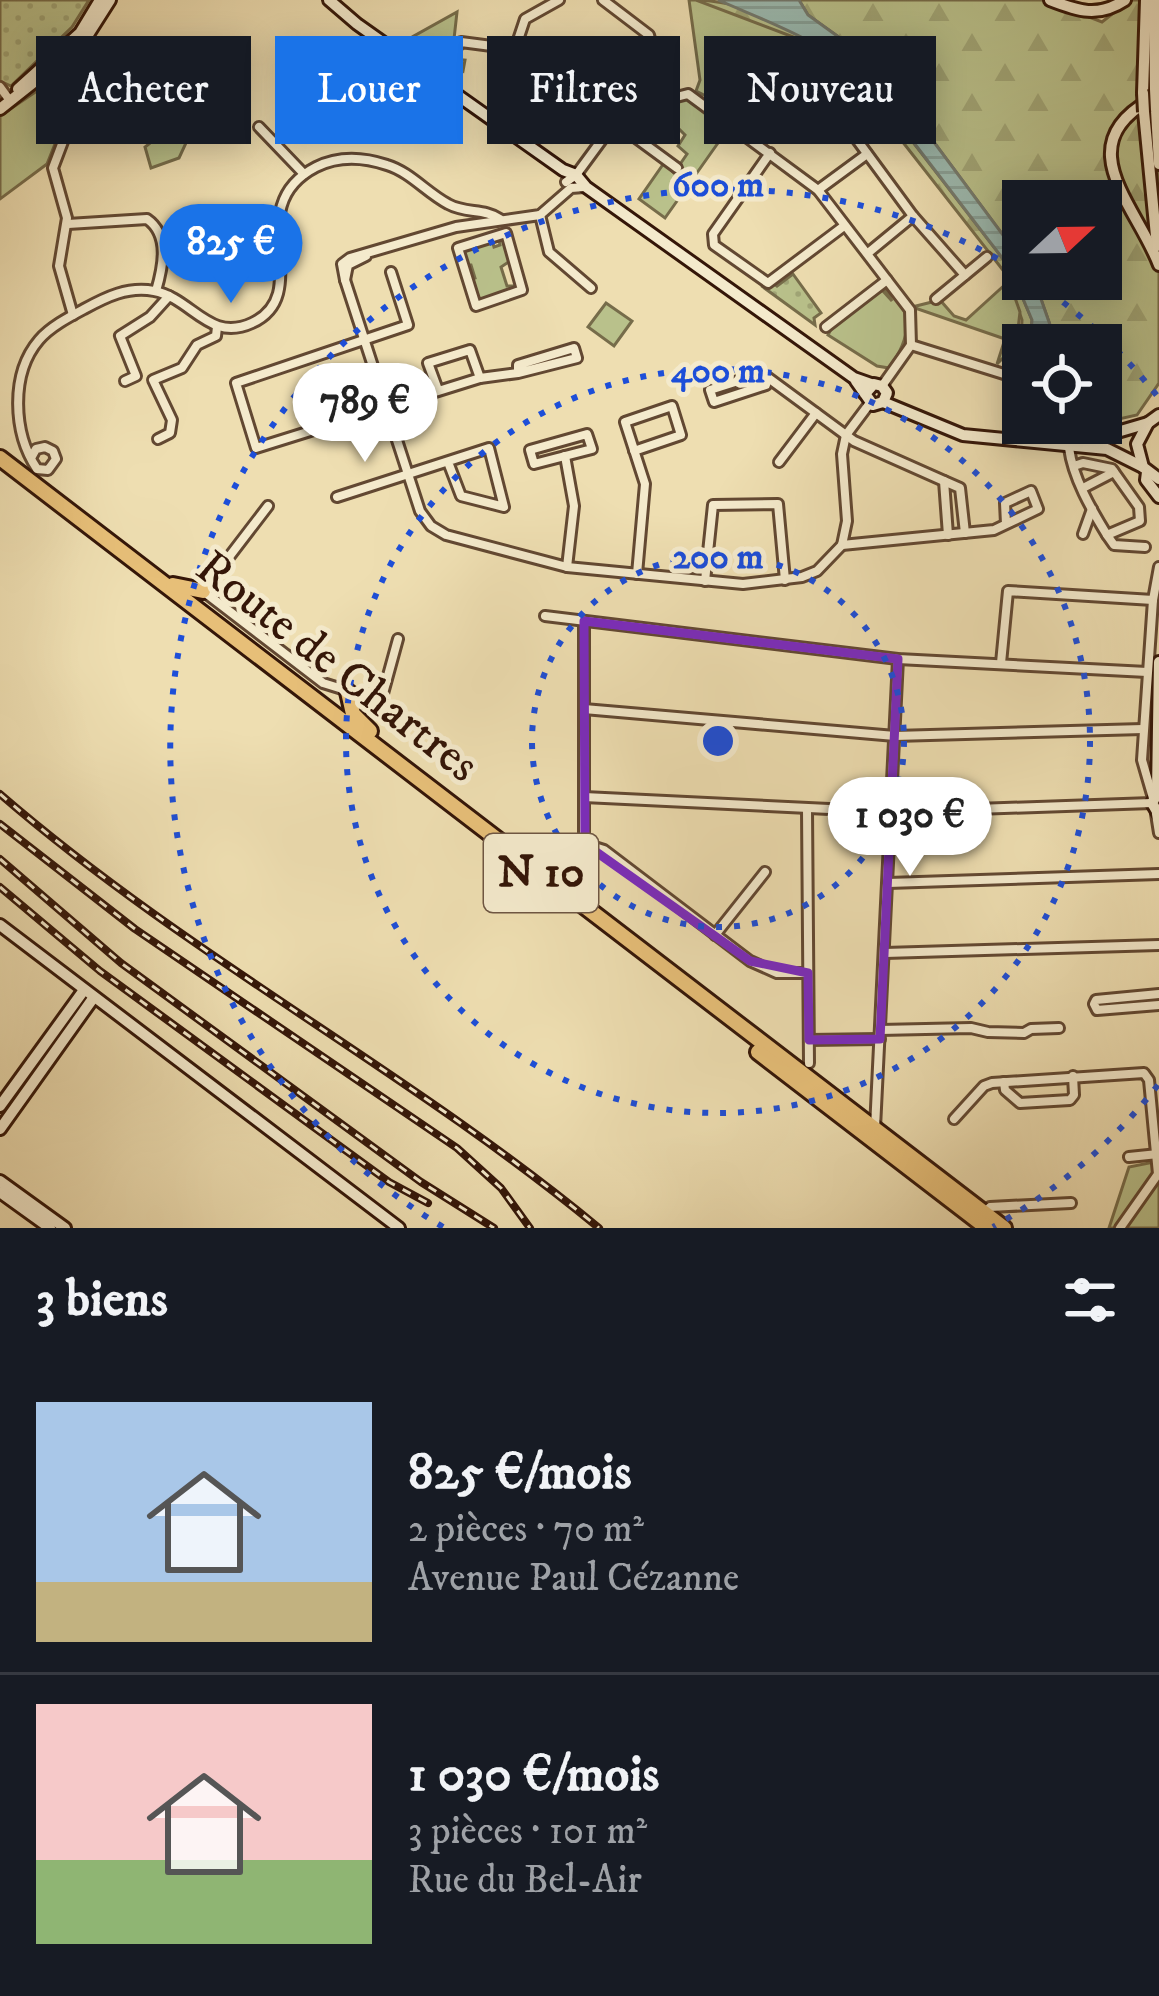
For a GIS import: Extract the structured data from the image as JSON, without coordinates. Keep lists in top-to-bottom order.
{
  "streets": {
    "main road": ["Route de Chartres", "N 10"]
  },
  "crossings": [
    ["Route de Chartres", "N 10"]
  ],
  "north": "right",
  "page": {
    "chip": [
      "Acheter",
      "Louer",
      "Filtres",
      "Nouveau"
    ],
    "price": ["825 €", "789 €", "1 030 €"],
    "heading": "3 biens",
    "list": [
      {
        "name": "825 €/mois",
        "note": "2 pièces · 70 m² · Avenue Paul Cézanne"
      },
      {
        "name": "1 030 €/mois",
        "note": "3 pièces · 101 m² · Rue du Bel-Air"
      }
    ]
  },
  "rings": ["600 m", "400 m", "200 m"]
}
